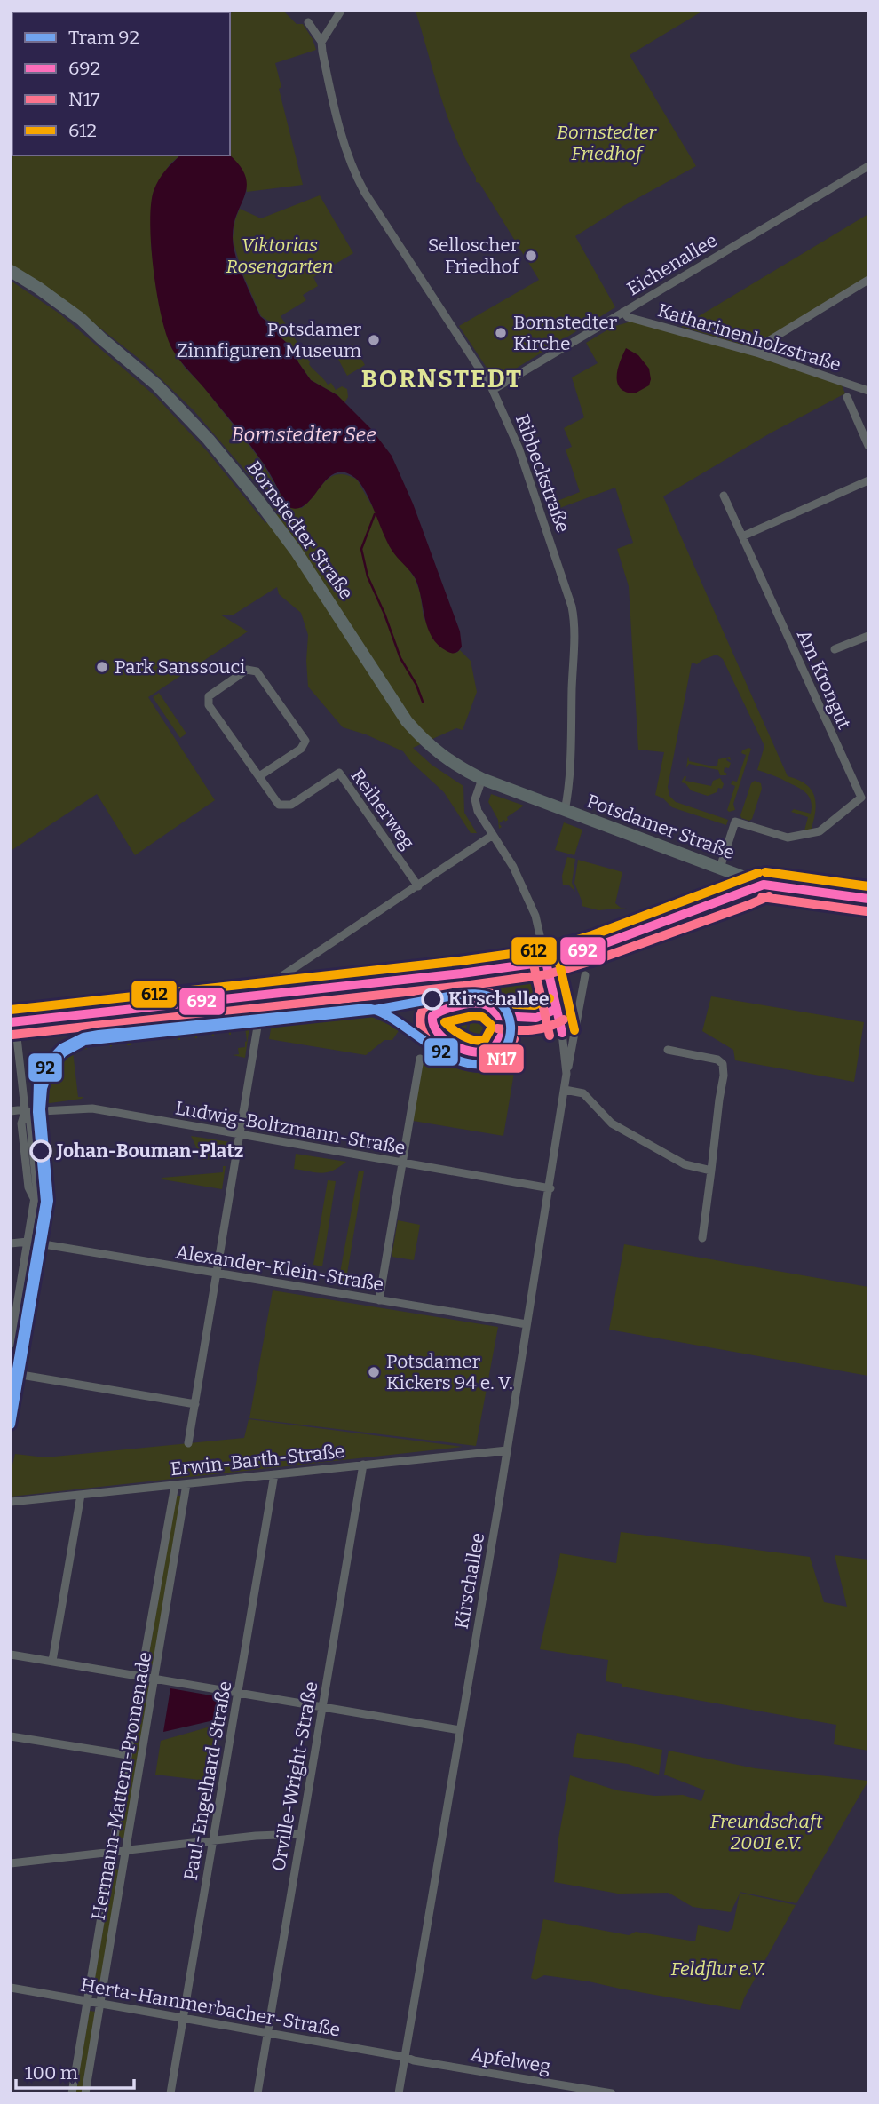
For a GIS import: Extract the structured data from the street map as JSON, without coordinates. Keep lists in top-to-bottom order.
{
  "streets": {
    "main road": ["Bornstedter Straße", "Potsdamer Straße"],
    "street": [
      "Eichenallee",
      "Katharinenholzstraße",
      "Ribbeckstraße",
      "Am Krongut",
      "Reiherweg",
      "Ludwig-Boltzmann-Straße",
      "Alexander-Klein-Straße",
      "Erwin-Barth-Straße",
      "Kirschallee",
      "Orville-Wright-Straße",
      "Paul-Engelhard-Straße",
      "Hermann-Mattern-Promenade",
      "Herta-Hammerbacher-Straße",
      "Apfelweg"
    ]
  },
  "crossings": [
    ["Eichenallee", "Katharinenholzstraße"],
    ["Eichenallee", "Ribbeckstraße"],
    ["Ribbeckstraße", "Potsdamer Straße"],
    ["Bornstedter Straße", "Potsdamer Straße"],
    ["Bornstedter Straße", "Kirschallee"],
    ["Am Krongut", "Potsdamer Straße"],
    ["Potsdamer Straße", "Kirschallee"],
    ["Ludwig-Boltzmann-Straße", "Kirschallee"],
    ["Alexander-Klein-Straße", "Kirschallee"],
    ["Erwin-Barth-Straße", "Kirschallee"],
    ["Erwin-Barth-Straße", "Orville-Wright-Straße"],
    ["Erwin-Barth-Straße", "Paul-Engelhard-Straße"],
    ["Erwin-Barth-Straße", "Hermann-Mattern-Promenade"],
    ["Kirschallee", "Herta-Hammerbacher-Straße"],
    ["Kirschallee", "Apfelweg"],
    ["Orville-Wright-Straße", "Herta-Hammerbacher-Straße"],
    ["Paul-Engelhard-Straße", "Herta-Hammerbacher-Straße"],
    ["Hermann-Mattern-Promenade", "Herta-Hammerbacher-Straße"],
    ["Herta-Hammerbacher-Straße", "Apfelweg"]
  ],
  "districts": ["BORNSTEDT"],
  "water": ["Bornstedter See"],
  "parks": [
    "Bornstedter Friedhof",
    "Viktorias Rosengarten",
    "Freundschaft 2001 e.V.",
    "Feldflur e.V."
  ],
  "places": [
    "Selloscher Friedhof",
    "Bornstedter Kirche",
    "Potsdamer Zinnfiguren Museum",
    "Park Sanssouci",
    "Kirschallee",
    "Johan-Bouman-Platz",
    "Potsdamer Kickers 94 e. V."
  ],
  "lines": [
    "transit line 612",
    "transit line 692",
    "transit line N17",
    "tram line 92"
  ],
  "legend": [
    "Tram 92",
    "692",
    "N17",
    "612"
  ],
  "scale_bar": "100 m"
}
